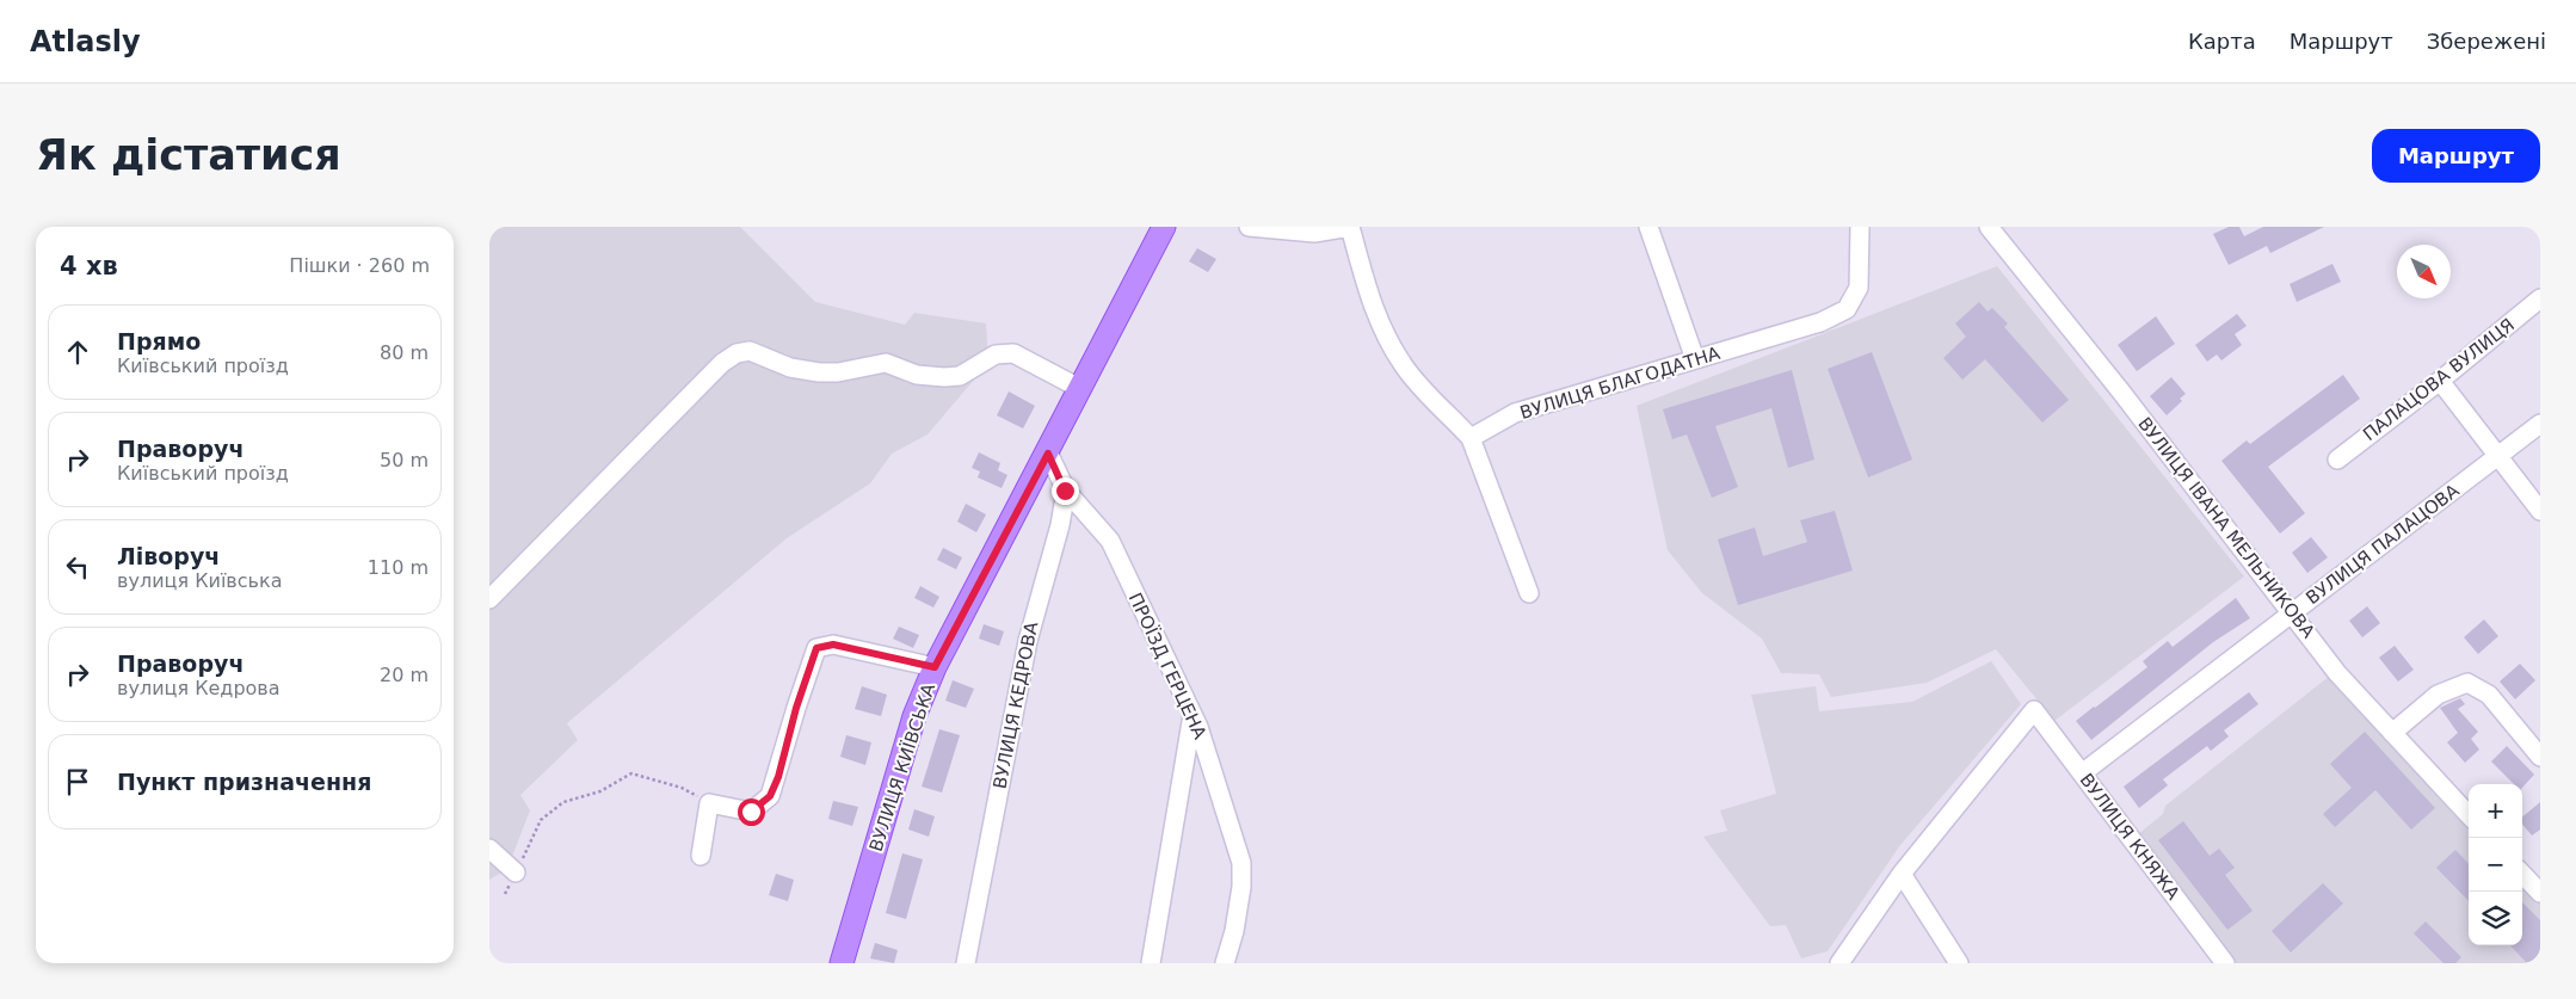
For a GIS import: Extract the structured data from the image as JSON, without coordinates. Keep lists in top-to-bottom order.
{
  "streets": {
    "main road": ["ВУЛИЦЯ КИЇВСЬКА"],
    "street": [
      "ПАЛАЦОВА ВУЛИЦЯ",
      "ВУЛИЦЯ БЛАГОДАТНА",
      "ВУЛИЦЯ ІВАНА МЕЛЬНИКОВА",
      "ВУЛИЦЯ ПАЛАЦОВА",
      "ПРОЇЗД ГЕРЦЕНА",
      "ВУЛИЦЯ КЕДРОВА",
      "ВУЛИЦЯ КНЯЖА"
    ]
  },
  "crossings": [
    ["ВУЛИЦЯ ІВАНА МЕЛЬНИКОВА", "ВУЛИЦЯ ПАЛАЦОВА"],
    ["ВУЛИЦЯ ПАЛАЦОВА", "ВУЛИЦЯ КНЯЖА"],
    ["ПРОЇЗД ГЕРЦЕНА", "ВУЛИЦЯ КЕДРОВА"]
  ],
  "north": "bottom right",
  "page": {
    "header": "Atlasly",
    "nav": ["Карта", "Маршрут", "Збережені"],
    "buttons": "Маршрут",
    "title": "Як дістатися",
    "heading": ["4 хв", "Пішки · 260 m"],
    "list": [
      ["Прямо", "Київський проїзд", "80 m"],
      ["Праворуч", "Київський проїзд", "50 m"],
      ["Ліворуч", "вулиця Київська", "110 m"],
      ["Праворуч", "вулиця Кедрова", "20 m"],
      "Пункт призначення"
    ],
    "map_buttons": ["+", "−"]
  }
}
